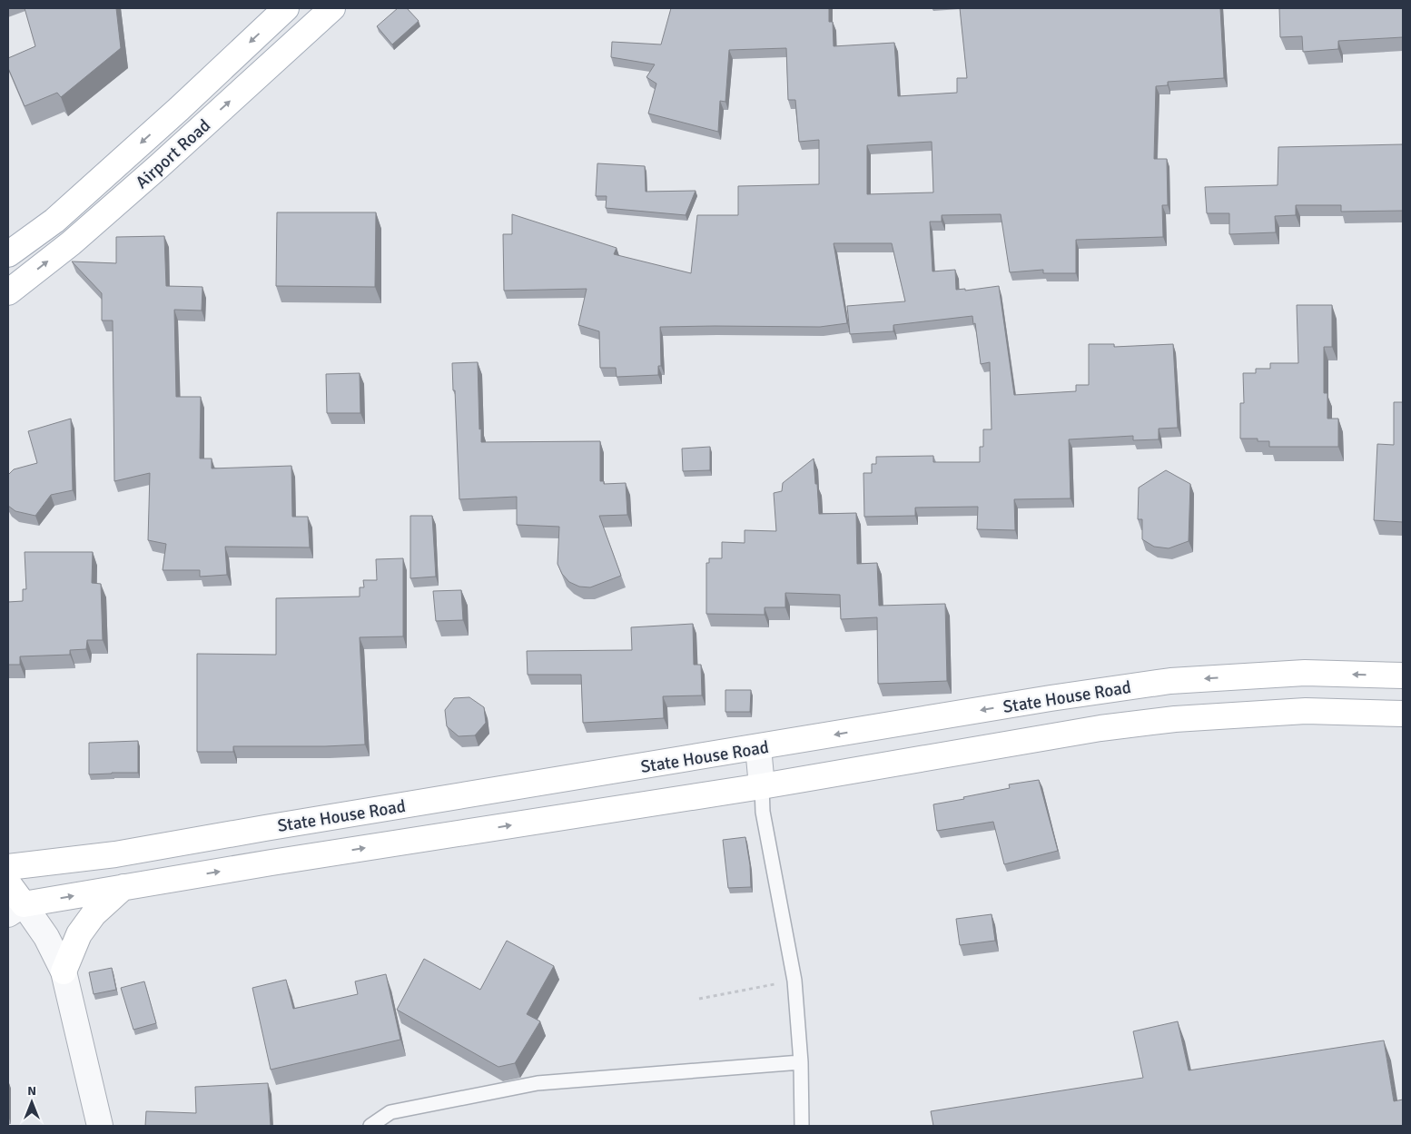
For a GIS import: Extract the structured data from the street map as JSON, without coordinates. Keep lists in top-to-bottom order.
{
  "streets": {
    "main road": ["Airport Road", "State House Road"]
  },
  "north": "top"
}
